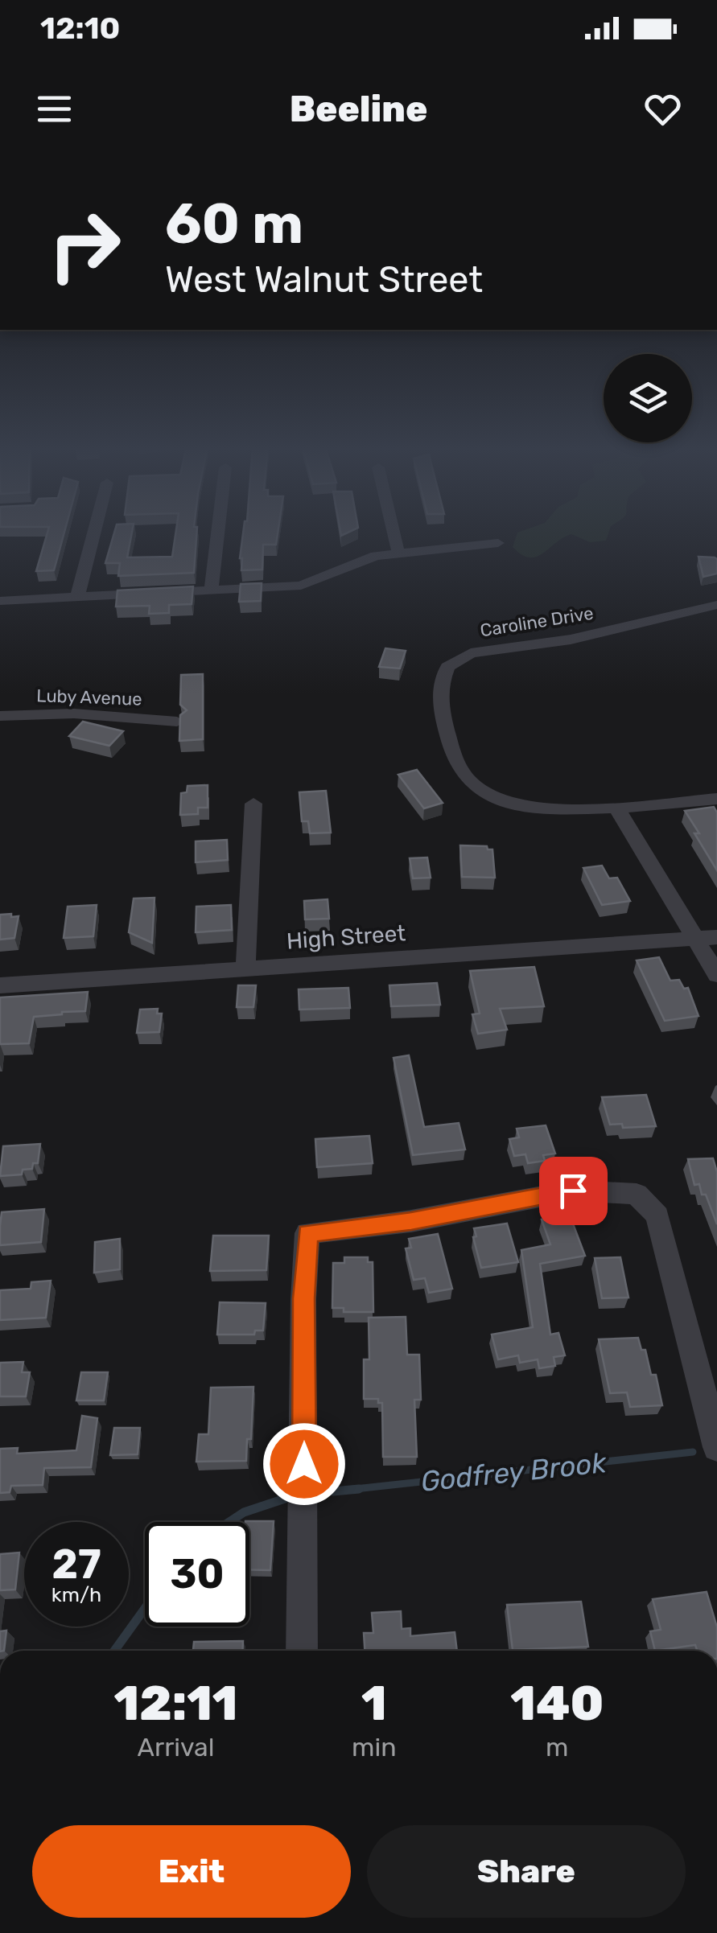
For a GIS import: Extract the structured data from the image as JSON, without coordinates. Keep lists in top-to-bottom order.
{
  "streets": {
    "street": ["Caroline Drive", "Luby Avenue", "High Street"]
  },
  "water": ["Godfrey Brook"],
  "page": {
    "status": "12:10",
    "header": "Beeline",
    "turn": ["60 m", "West Walnut Street"],
    "speed": "27 km/h",
    "limit": "30",
    "eta": [
      "12:11",
      "Arrival",
      "1",
      "min",
      "140",
      "m"
    ],
    "buttons": ["Exit", "Share"]
  }
}
